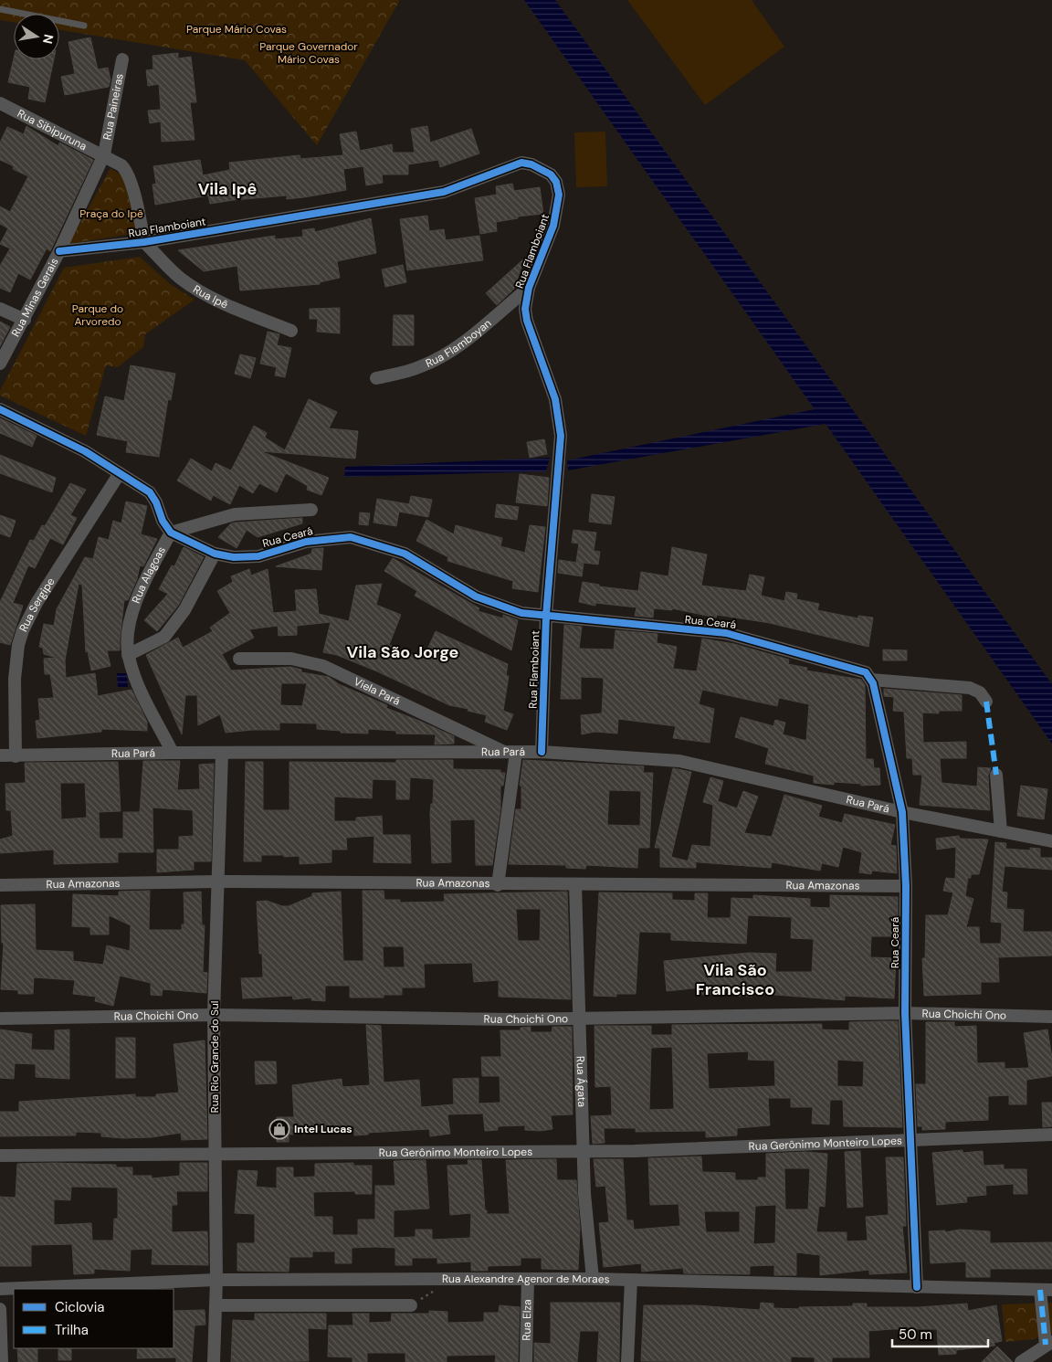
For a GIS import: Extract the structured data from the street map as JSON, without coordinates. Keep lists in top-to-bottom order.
{
  "streets": {
    "street": [
      "Rua Paineiras",
      "Rua Sibipuruna",
      "Rua Flamboiant",
      "Rua Ipê",
      "Rua Minas Gerais",
      "Rua Flamboyan",
      "Rua Ceará",
      "Rua Alagoas",
      "Rua Sergipe",
      "Viela Pará",
      "Rua Pará",
      "Rua Amazonas",
      "Rua Choichi Ono",
      "Rua Rio Grande do Sul",
      "Rua Ágata",
      "Rua Gerônimo Monteiro Lopes",
      "Rua Alexandre Agenor de Moraes",
      "Rua Elza"
    ]
  },
  "crossings": [
    ["Rua Paineiras", "Rua Sibipuruna"],
    ["Rua Paineiras", "Rua Minas Gerais"],
    ["Rua Sibipuruna", "Rua Flamboiant"],
    ["Rua Sibipuruna", "Rua Ipê"],
    ["Rua Sibipuruna", "Rua Minas Gerais"],
    ["Rua Flamboiant", "Rua Ipê"],
    ["Rua Flamboiant", "Rua Minas Gerais"],
    ["Rua Flamboiant", "Rua Flamboyan"],
    ["Rua Flamboiant", "Rua Ceará"],
    ["Rua Flamboiant", "Rua Pará"],
    ["Rua Ceará", "Rua Alagoas"],
    ["Rua Ceará", "Rua Pará"],
    ["Rua Ceará", "Rua Amazonas"],
    ["Rua Ceará", "Rua Choichi Ono"],
    ["Rua Ceará", "Rua Gerônimo Monteiro Lopes"],
    ["Rua Ceará", "Rua Alexandre Agenor de Moraes"],
    ["Rua Alagoas", "Rua Pará"],
    ["Rua Sergipe", "Rua Pará"],
    ["Viela Pará", "Rua Pará"],
    ["Rua Pará", "Rua Rio Grande do Sul"],
    ["Rua Amazonas", "Rua Rio Grande do Sul"],
    ["Rua Amazonas", "Rua Ágata"],
    ["Rua Choichi Ono", "Rua Rio Grande do Sul"],
    ["Rua Choichi Ono", "Rua Ágata"],
    ["Rua Rio Grande do Sul", "Rua Gerônimo Monteiro Lopes"],
    ["Rua Rio Grande do Sul", "Rua Alexandre Agenor de Moraes"],
    ["Rua Ágata", "Rua Gerônimo Monteiro Lopes"],
    ["Rua Ágata", "Rua Alexandre Agenor de Moraes"],
    ["Rua Alexandre Agenor de Moraes", "Rua Elza"]
  ],
  "districts": ["Vila Ipê", "Vila São Jorge", "Vila São Francisco"],
  "parks": [
    "Parque Mário Covas",
    "Parque Governador Mário Covas",
    "Praça do Ipê",
    "Parque do Arvoredo"
  ],
  "places": {
    "shop": ["Intel Lucas"]
  },
  "legend": ["Ciclovia", "Trilha"],
  "scale_bar": "50 m",
  "north": "right"
}
